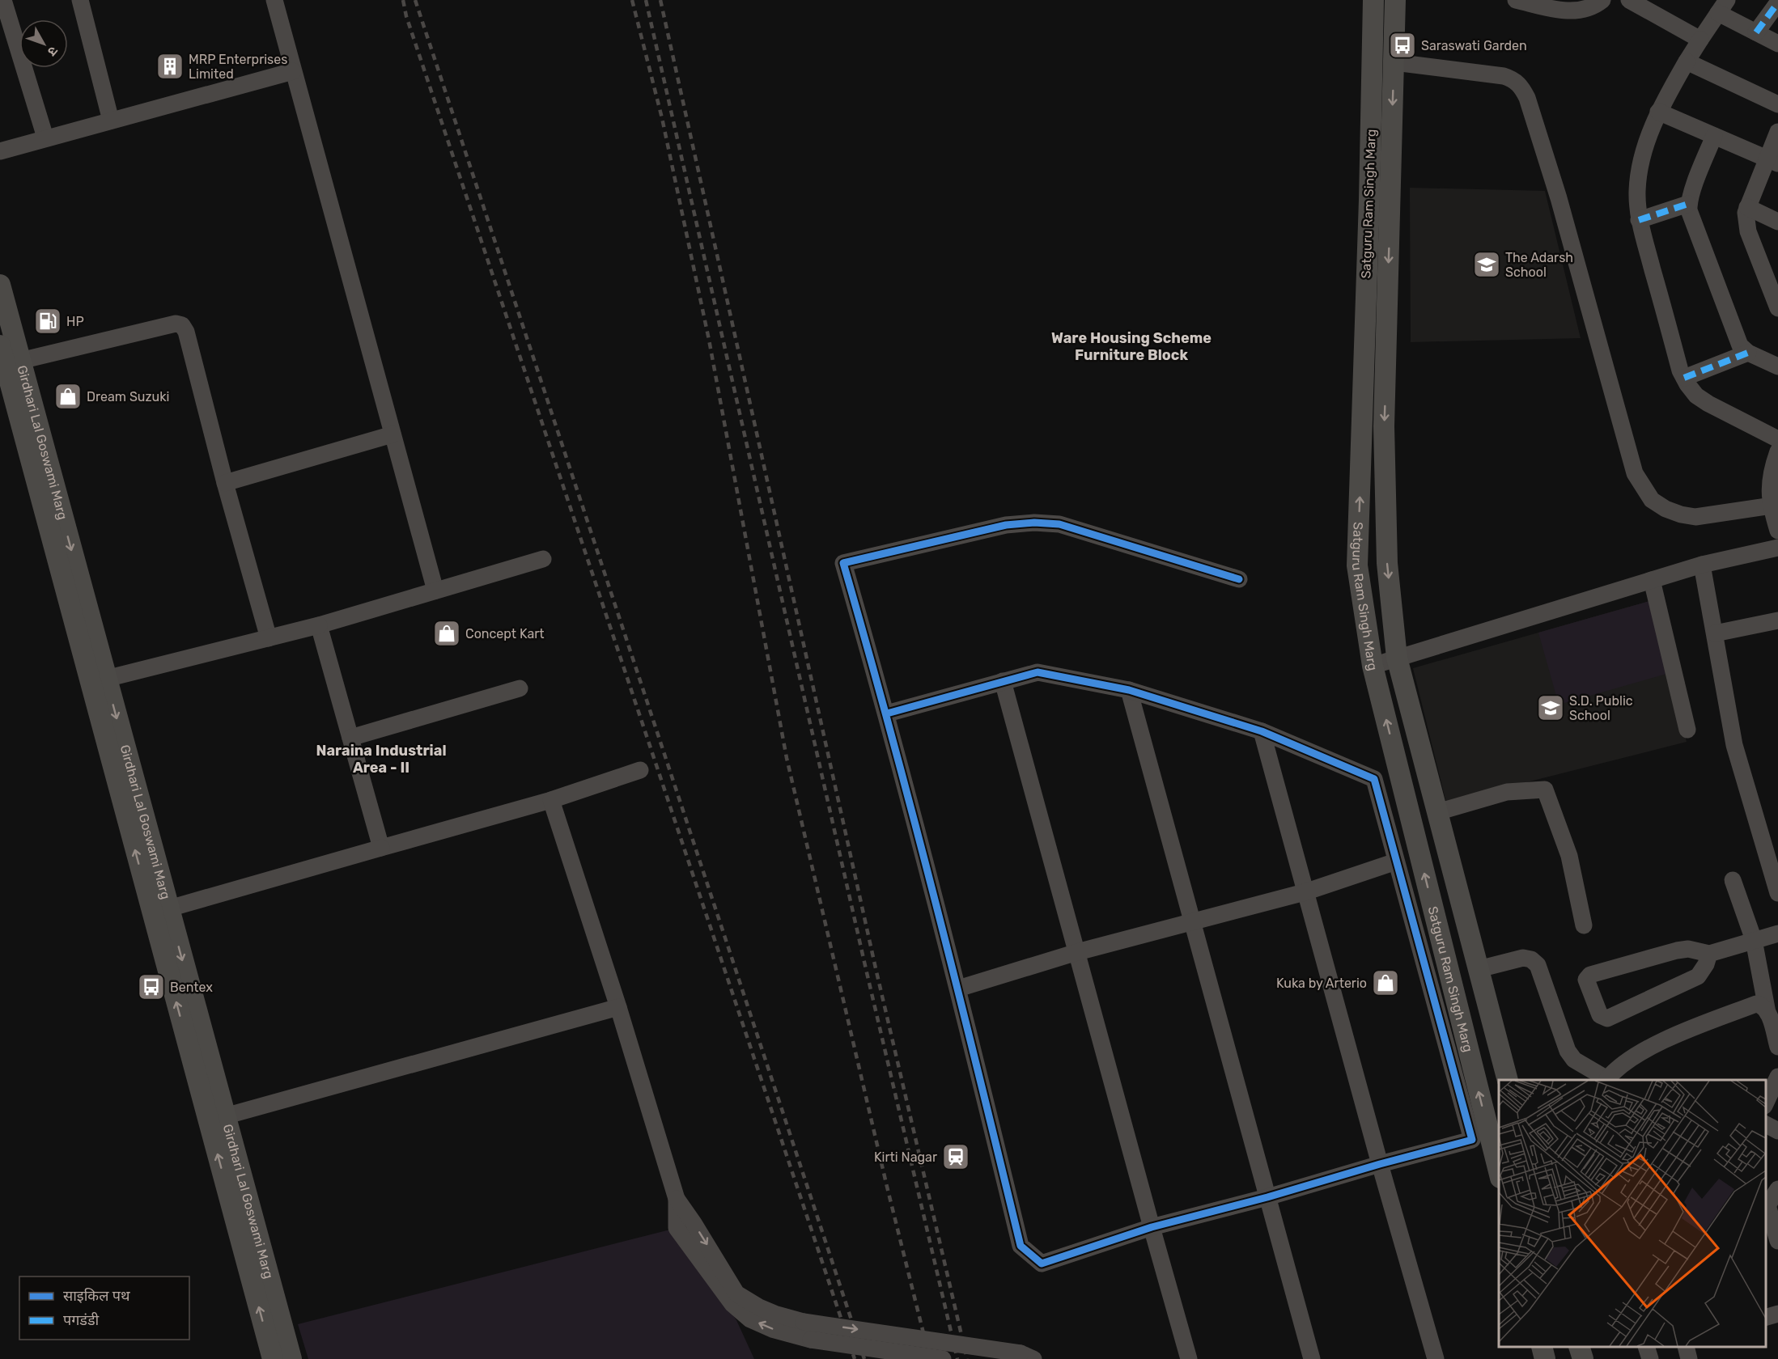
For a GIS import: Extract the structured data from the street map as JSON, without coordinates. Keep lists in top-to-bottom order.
{
  "streets": {
    "main road": ["Satguru Ram Singh Marg", "Girdhari Lal Goswami Marg"]
  },
  "districts": ["Ware Housing Scheme Furniture Block", "Naraina Industrial Area - II"],
  "places": {
    "bus stop": ["Saraswati Garden", "Bentex"],
    "building": ["MRP Enterprises Limited"],
    "school or university": ["The Adarsh School", "S.D. Public School"],
    "fuel station": ["HP"],
    "shop": ["Dream Suzuki", "Concept Kart", "Kuka by Arterio"],
    "station": ["Kirti Nagar"]
  },
  "legend": ["साइकिल पथ", "पगडंडी"],
  "north": "bottom right"
}
